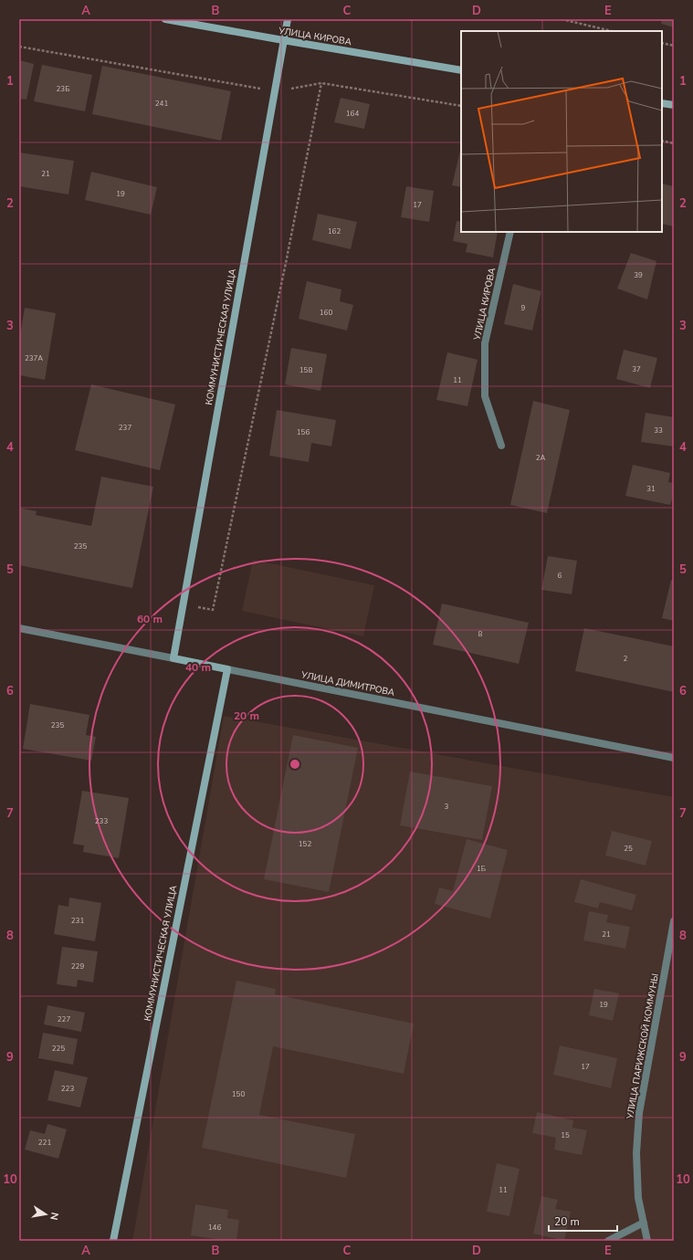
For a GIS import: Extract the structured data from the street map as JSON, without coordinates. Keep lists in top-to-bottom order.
{
  "streets": {
    "street": [
      "УЛИЦА КИРОВА",
      "КОММУНИСТИЧЕСКАЯ УЛИЦА",
      "УЛИЦА ДИМИТРОВА",
      "УЛИЦА ПАРИЖСКОЙ КОММУНЫ"
    ]
  },
  "crossings": [
    ["УЛИЦА КИРОВА", "КОММУНИСТИЧЕСКАЯ УЛИЦА"],
    ["КОММУНИСТИЧЕСКАЯ УЛИЦА", "УЛИЦА ДИМИТРОВА"]
  ],
  "house_numbers": [
    "23Б",
    "241",
    "164",
    "21",
    "19",
    "17",
    "162",
    "39",
    "9",
    "160",
    "237А",
    "37",
    "158",
    "11",
    "237",
    "33",
    "156",
    "2А",
    "31",
    "235",
    "6",
    "8",
    "2",
    "235",
    "3",
    "233",
    "152",
    "25",
    "1Б",
    "231",
    "21",
    "229",
    "19",
    "227",
    "225",
    "17",
    "223",
    "150",
    "15",
    "221",
    "11",
    "146"
  ],
  "scale_bar": "20 m",
  "north": "right",
  "grid": {
    "columns": [
      "A",
      "B",
      "C",
      "D",
      "E"
    ],
    "rows": [
      "1",
      "2",
      "3",
      "4",
      "5",
      "6",
      "7",
      "8",
      "9",
      "10"
    ]
  },
  "rings": ["60 m", "40 m", "20 m"]
}
